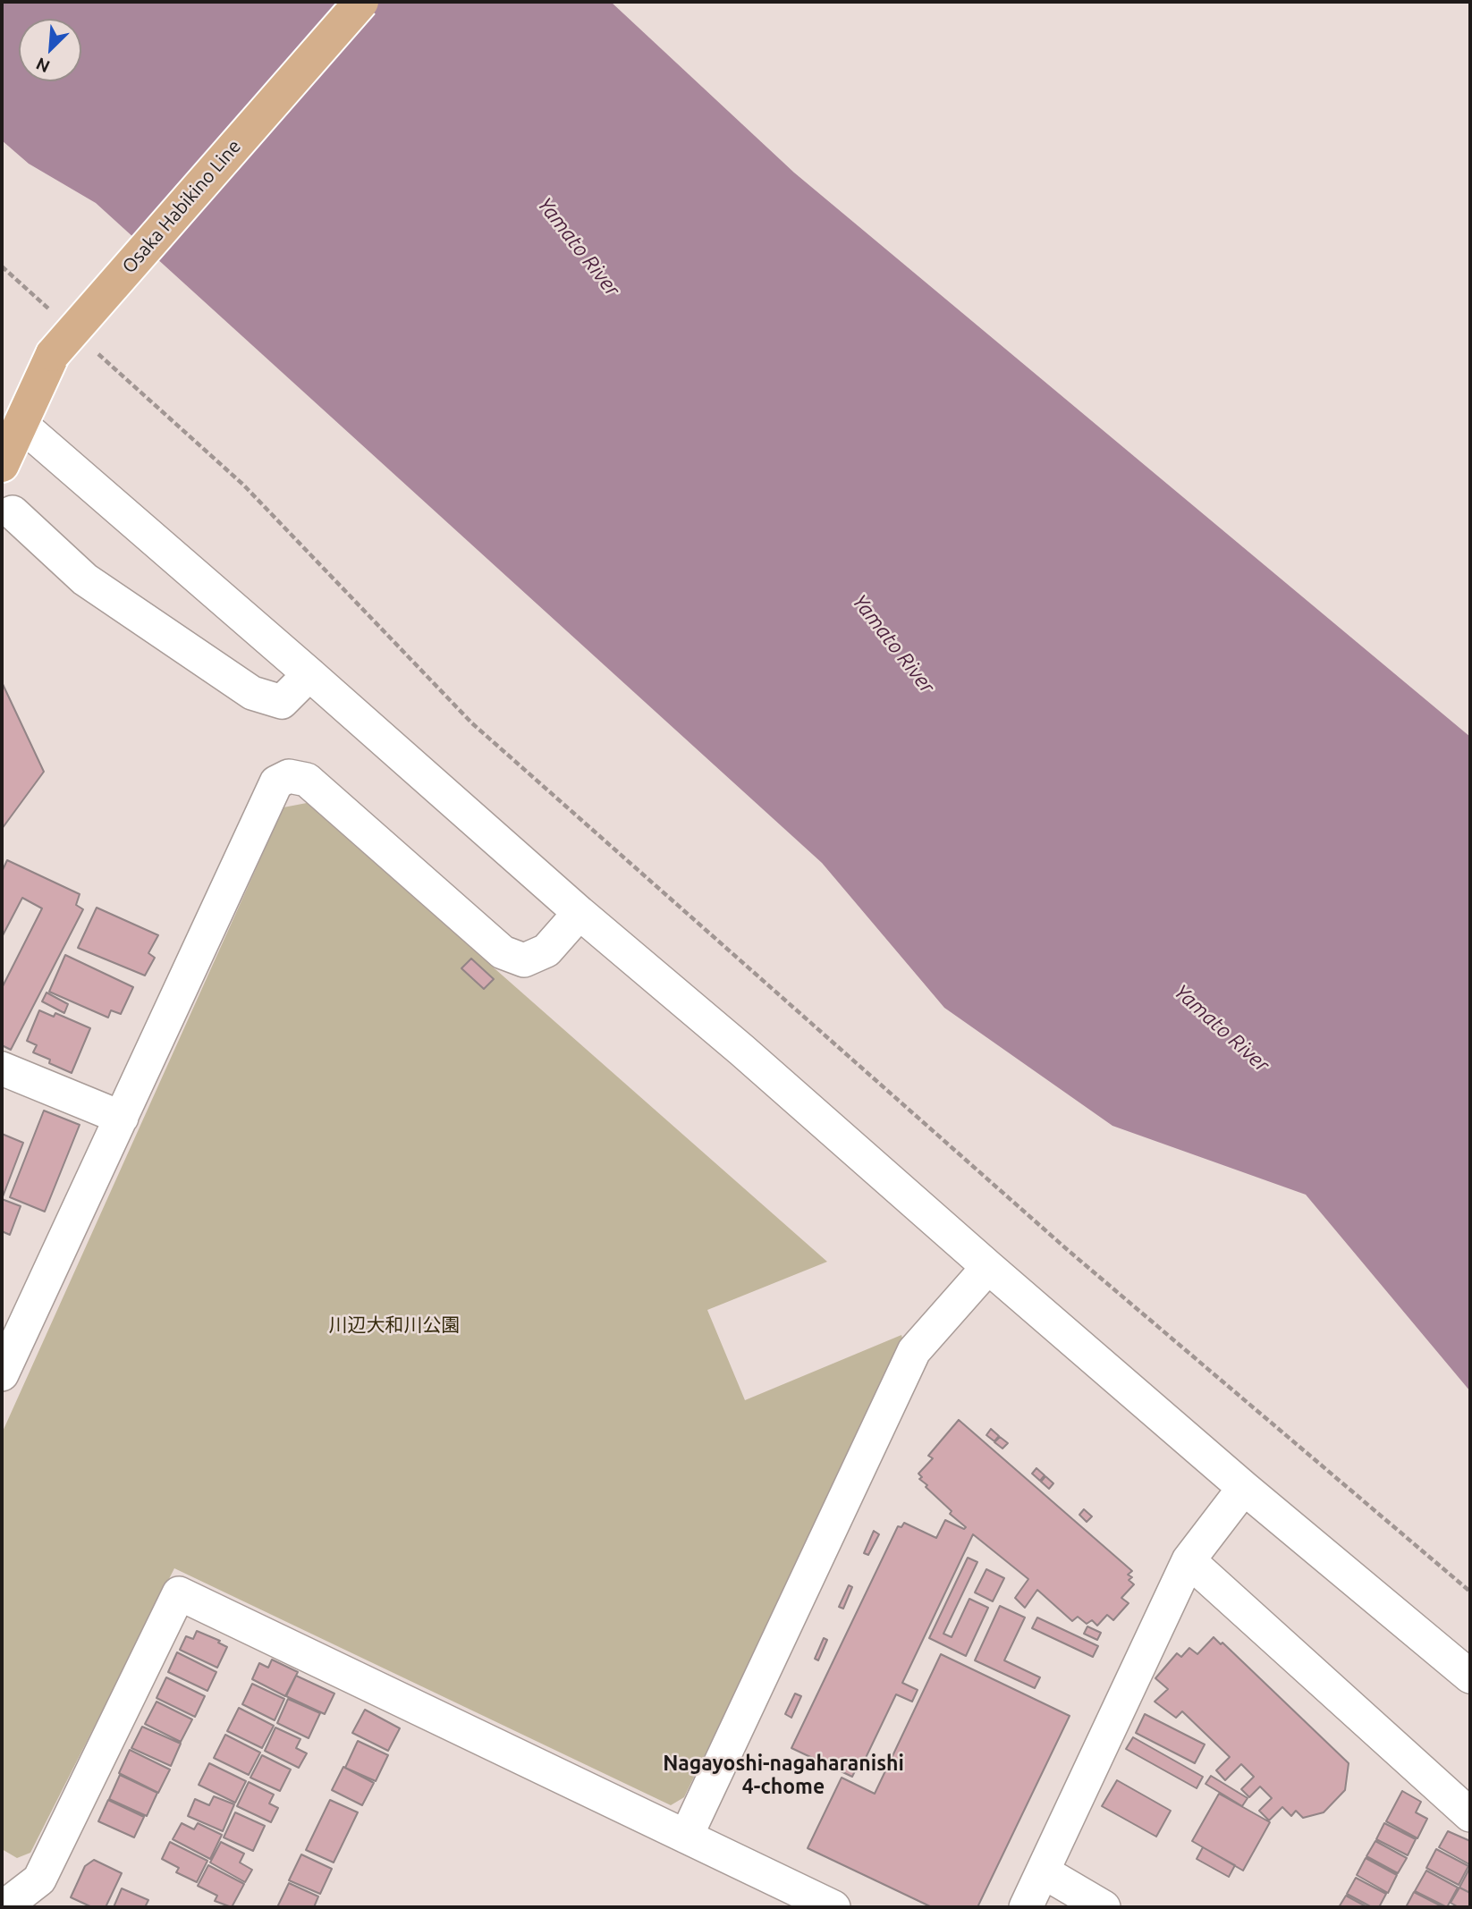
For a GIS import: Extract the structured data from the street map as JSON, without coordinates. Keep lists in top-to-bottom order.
{
  "streets": {
    "main road": ["Osaka Habikino Line"]
  },
  "districts": ["Nagayoshi-nagaharanishi 4-chome"],
  "water": ["Yamato River"],
  "parks": ["川辺大和川公園"],
  "north": "bottom left"
}
